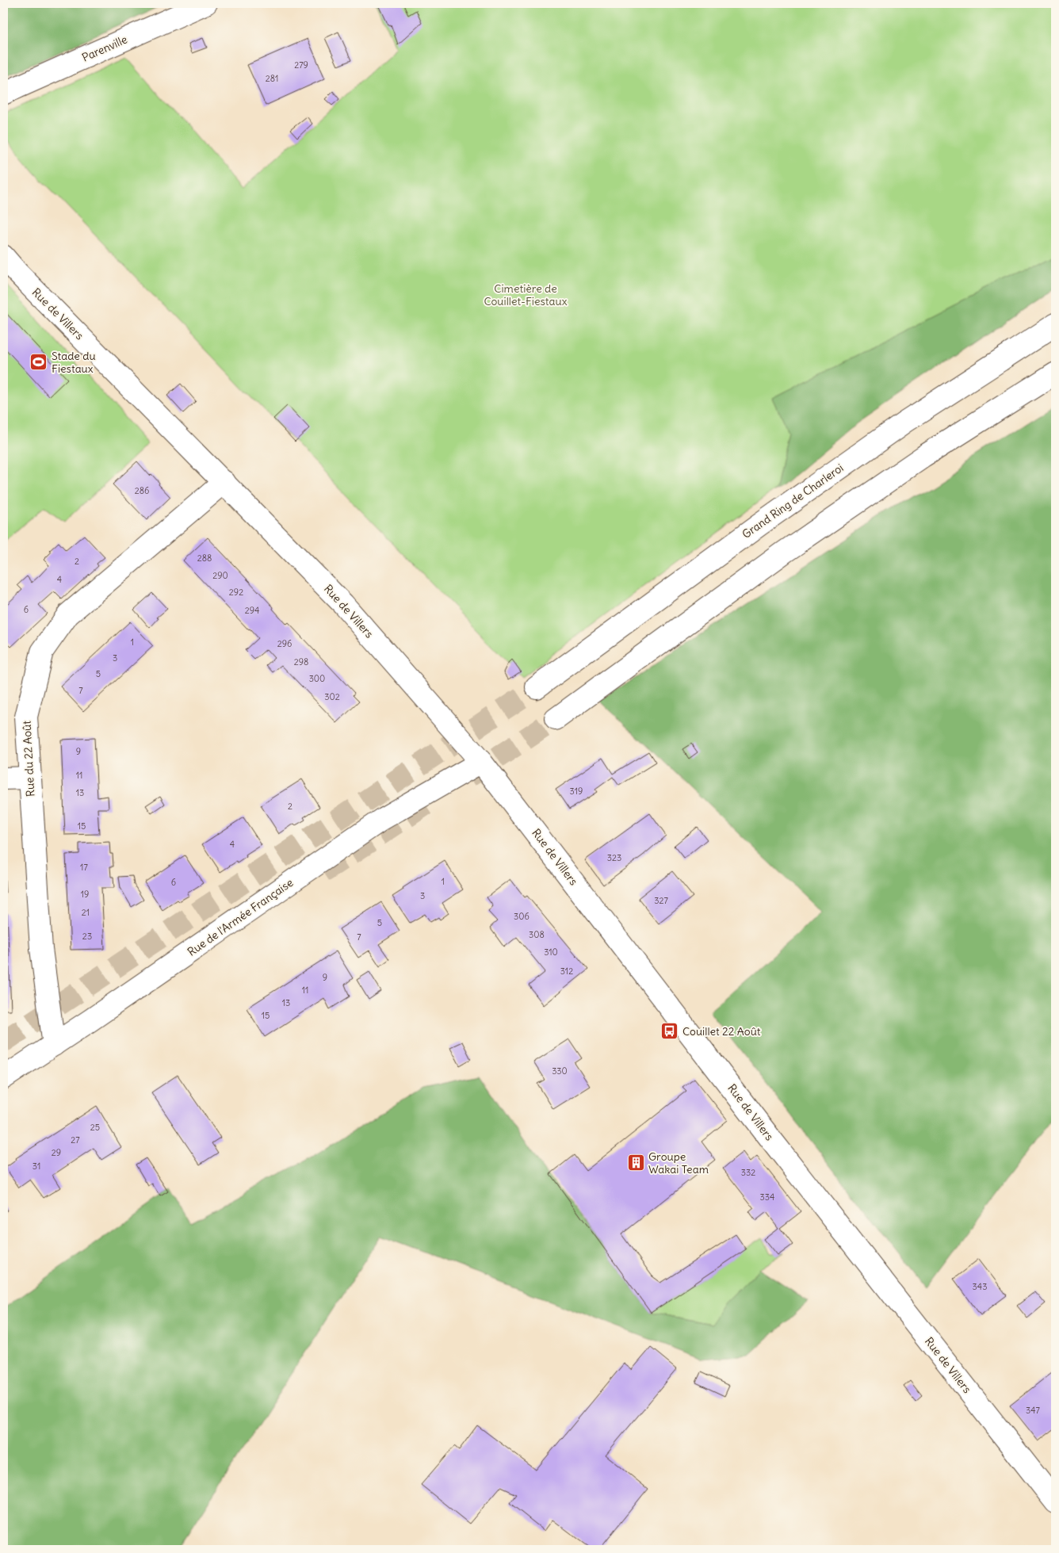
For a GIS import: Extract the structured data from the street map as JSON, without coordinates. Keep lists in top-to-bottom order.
{
  "streets": {
    "main road": [
      "Parenville",
      "Rue de Villers",
      "Grand Ring de Charleroi",
      "Rue du 22 Août",
      "Rue de l'Armée Française"
    ]
  },
  "crossings": [
    ["Rue de Villers", "Rue du 22 Août"],
    ["Rue de Villers", "Rue de l'Armée Française"],
    ["Rue du 22 Août", "Rue de l'Armée Française"]
  ],
  "parks": ["Cimetière de Couillet-Fiestaux"],
  "places": {
    "sports": ["Stade du Fiestaux"],
    "bus stop": ["Couillet 22 Août"],
    "building": ["Groupe Wakai Team"]
  },
  "house_numbers": [
    "279",
    "281",
    "286",
    "288",
    "2",
    "290",
    "4",
    "292",
    "6",
    "294",
    "1",
    "296",
    "3",
    "298",
    "5",
    "300",
    "7",
    "302",
    "9",
    "11",
    "319",
    "13",
    "2",
    "15",
    "4",
    "323",
    "17",
    "1",
    "6",
    "19",
    "3",
    "327",
    "21",
    "306",
    "5",
    "308",
    "23",
    "7",
    "310",
    "312",
    "9",
    "11",
    "13",
    "15",
    "330",
    "25",
    "27",
    "29",
    "31",
    "332",
    "334",
    "343",
    "347"
  ]
}
